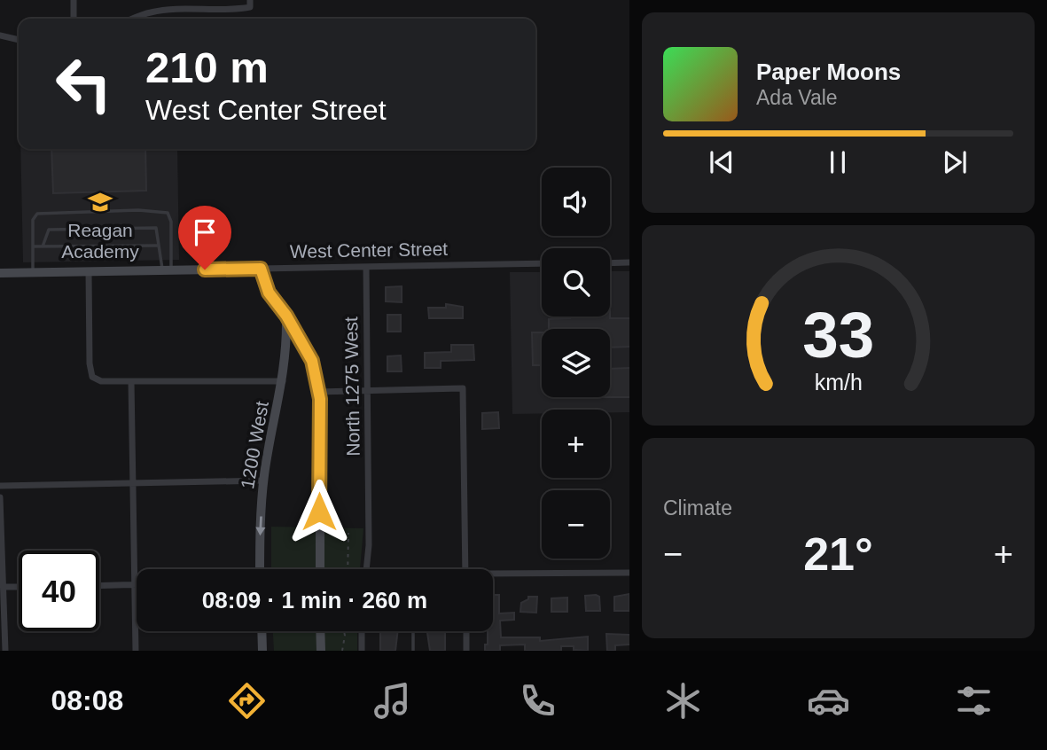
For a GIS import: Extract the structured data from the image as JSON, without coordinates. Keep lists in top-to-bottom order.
{
  "streets": {
    "street": ["West Center Street", "North 1275 West", "1200 West"]
  },
  "crossings": [
    ["West Center Street", "North 1275 West"]
  ],
  "places": {
    "school or university": ["Reagan Academy"]
  },
  "page": {
    "turn": ["210 m", "West Center Street"],
    "song": ["Paper Moons", "Ada Vale"],
    "map_buttons": ["+", "−"],
    "tile": "Climate",
    "heat": ["−", "21°", "+"],
    "limit": "40",
    "trip": "08:09 · 1 min · 260 m",
    "tabs": "08:08",
    "gauge": ["33", "km/h"]
  }
}
